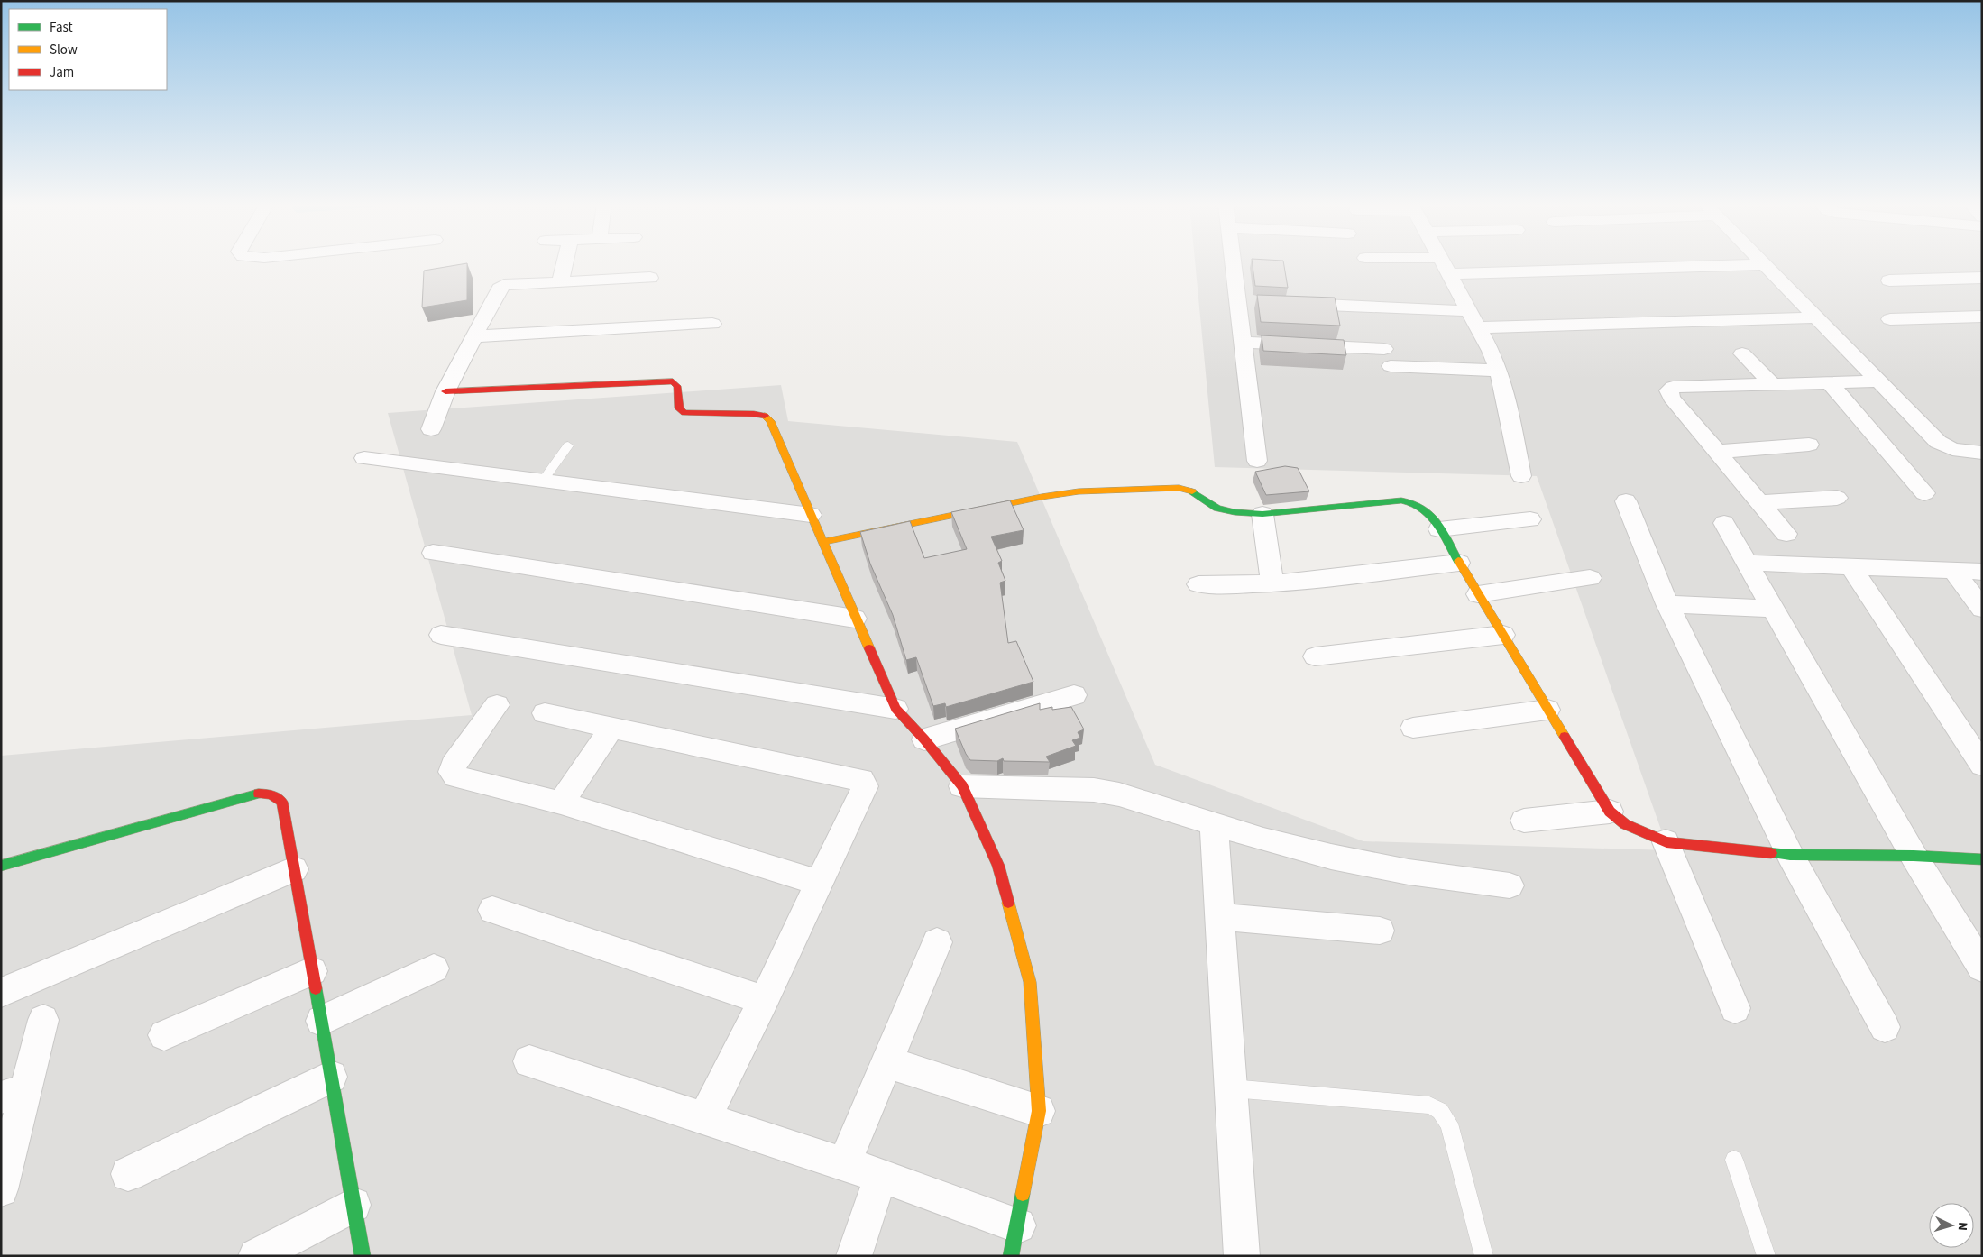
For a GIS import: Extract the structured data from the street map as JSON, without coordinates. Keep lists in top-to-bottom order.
{
  "legend": ["Fast", "Slow", "Jam"],
  "north": "right"
}
